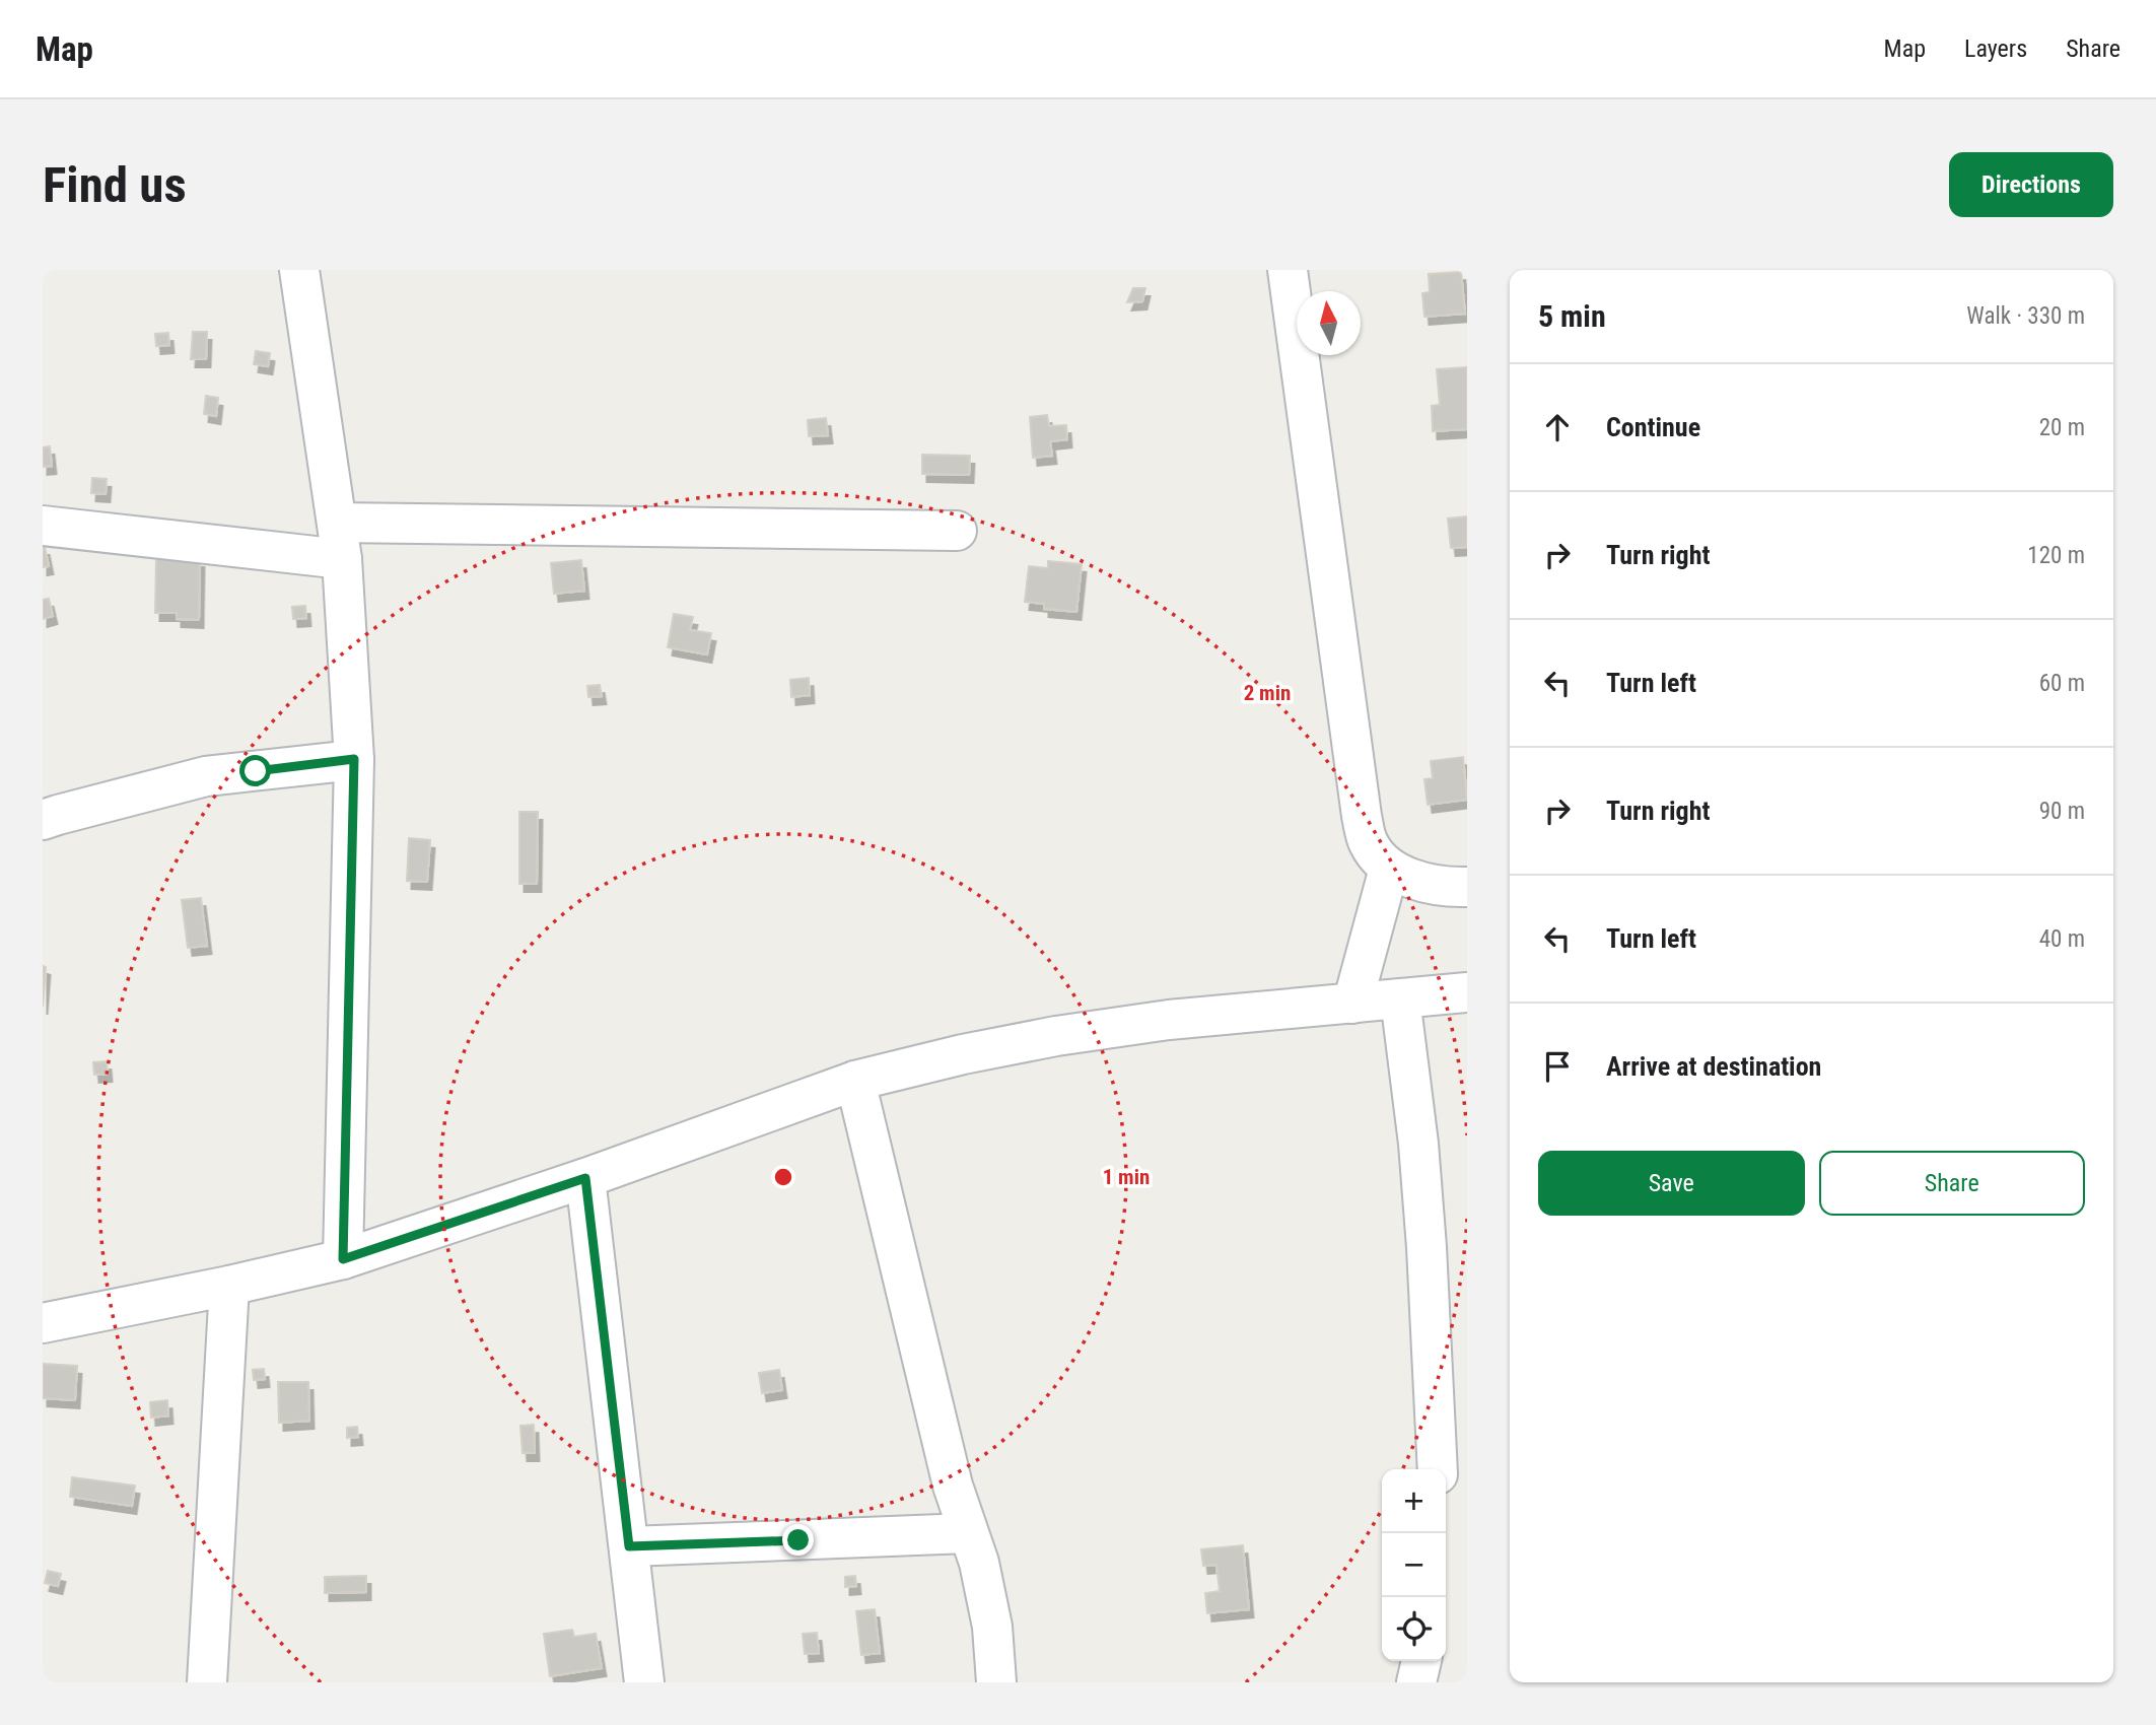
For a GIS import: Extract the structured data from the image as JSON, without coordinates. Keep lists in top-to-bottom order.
{
  "north": "top",
  "page": {
    "header": "Map",
    "nav": ["Map", "Layers", "Share"],
    "buttons": [
      "Directions",
      ["Save", "Share"]
    ],
    "title": "Find us",
    "heading": ["5 min", "Walk · 330 m"],
    "list": [
      ["Continue", "20 m"],
      ["Turn right", "120 m"],
      ["Turn left", "60 m"],
      ["Turn right", "90 m"],
      ["Turn left", "40 m"],
      "Arrive at destination"
    ],
    "map_buttons": ["+", "−"]
  },
  "rings": ["2 min", "1 min"]
}
